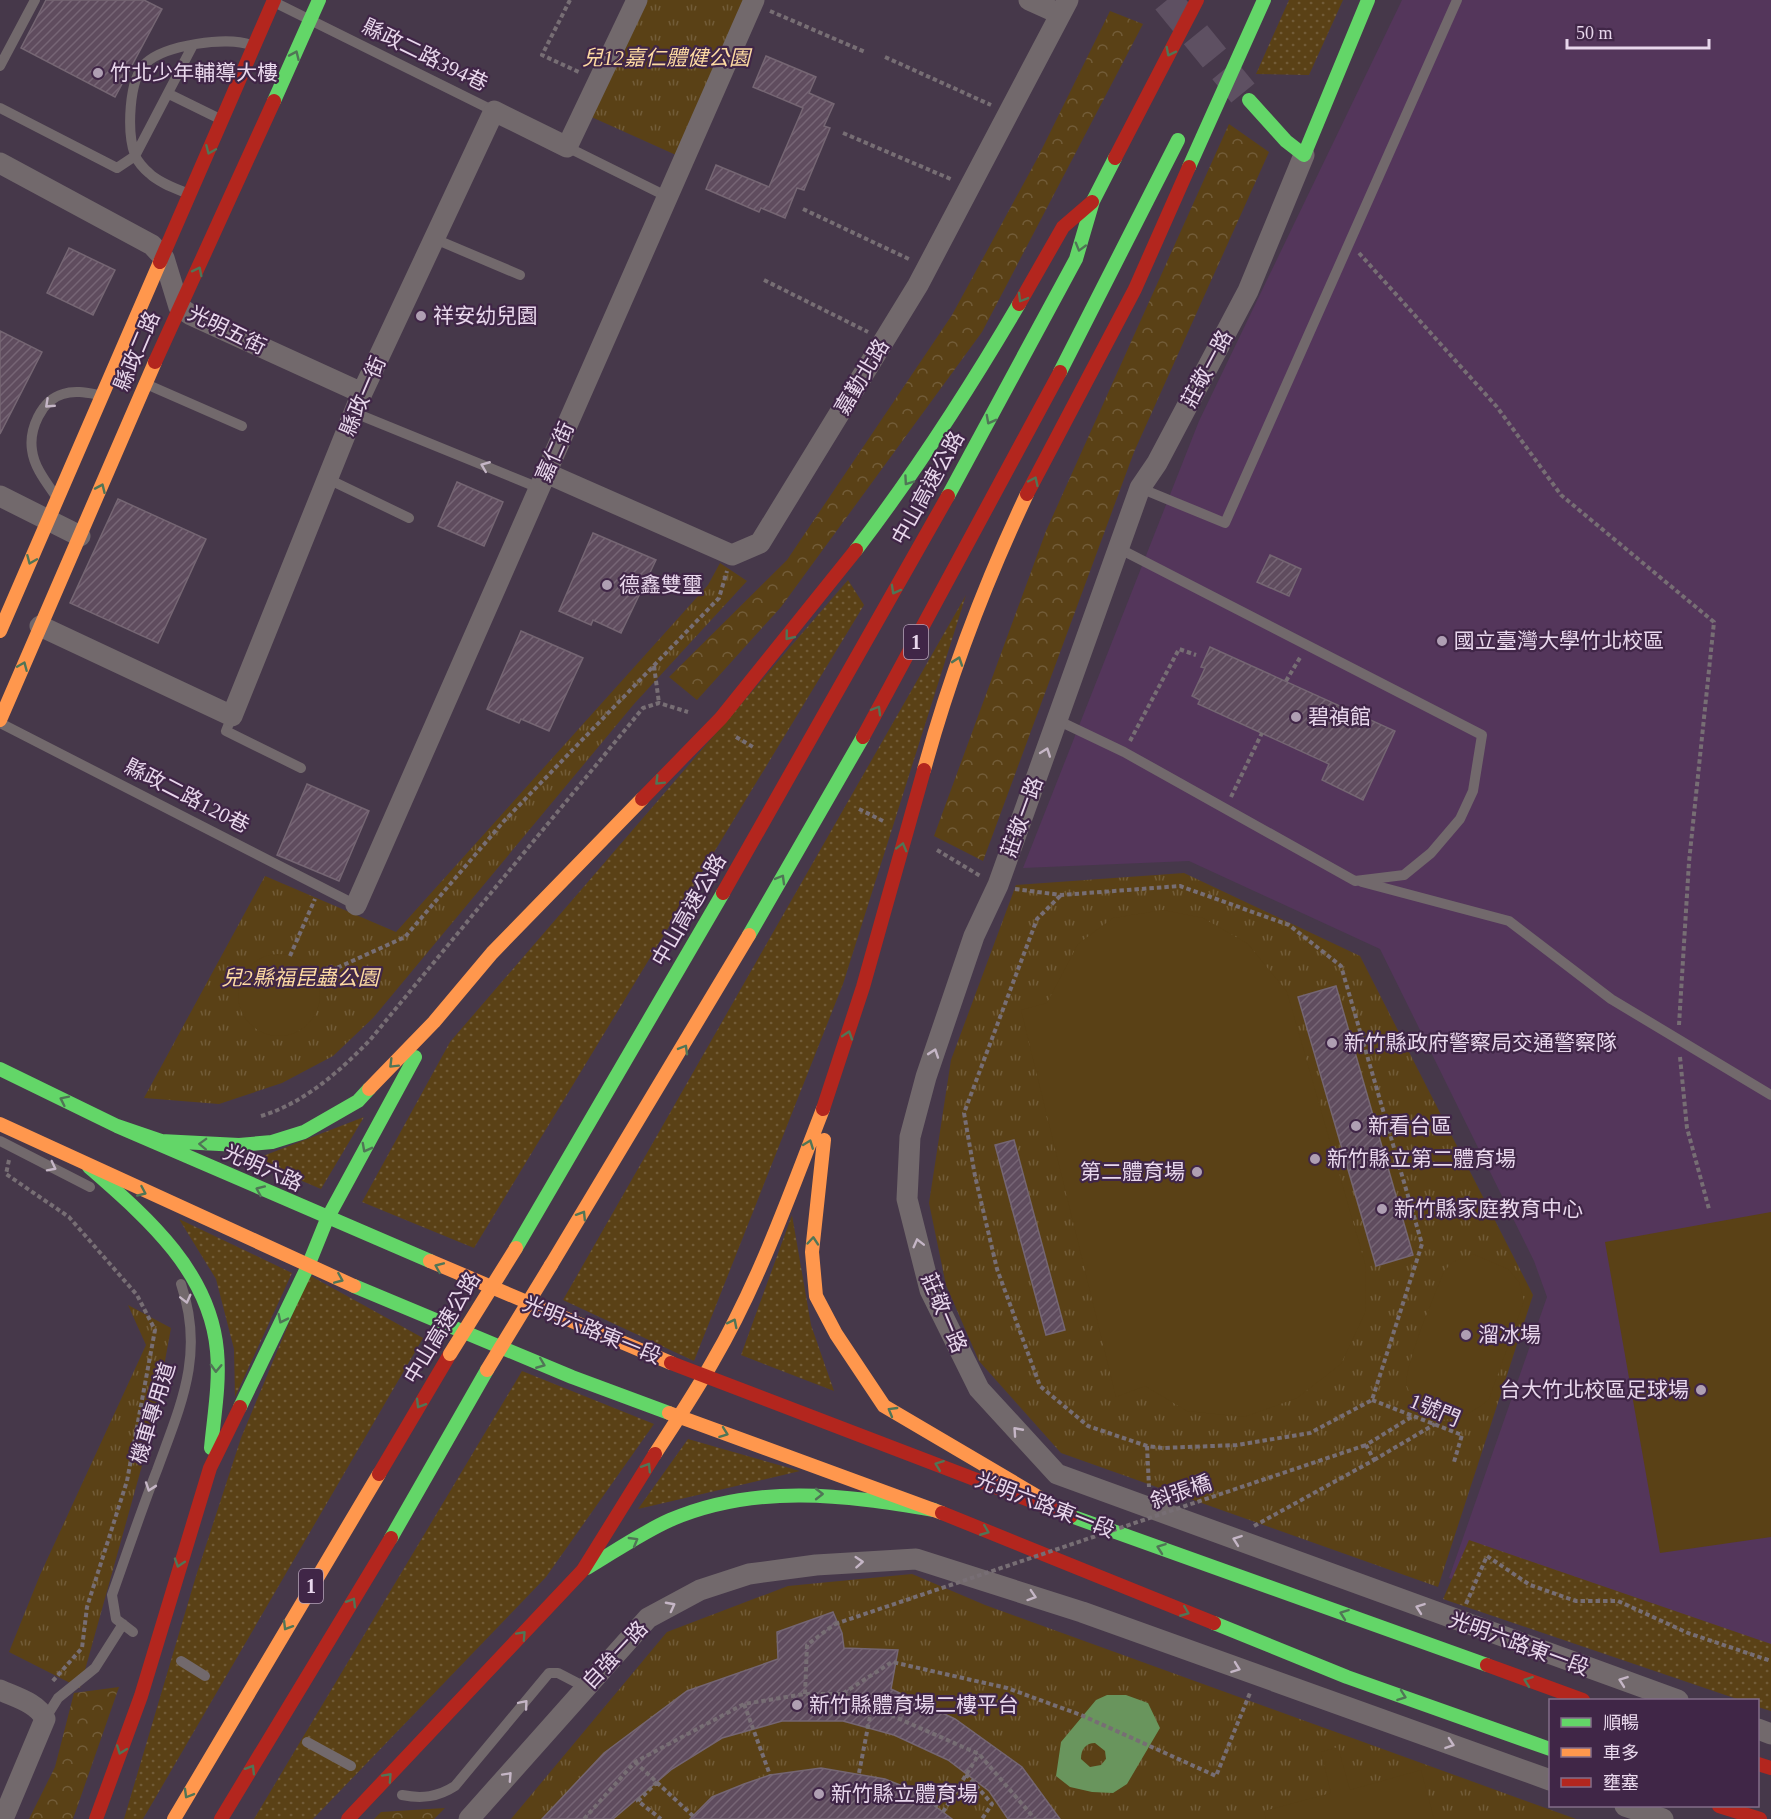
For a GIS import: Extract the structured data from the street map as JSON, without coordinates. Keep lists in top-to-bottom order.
{
  "streets": {
    "main road": [
      "縣政二路",
      "莊敬一路",
      "中山高速公路",
      "1",
      "光明六路",
      "光明六路東一段"
    ],
    "street": [
      "光明五街",
      "嘉勤北路",
      "縣政一街",
      "嘉仁街",
      "自強一路"
    ],
    "lane": ["縣政二路394巷", "縣政二路120巷", "機車專用道"],
    "path": ["1號門", "斜張橋"]
  },
  "crossings": [
    ["縣政二路394巷", "縣政二路"],
    ["縣政二路394巷", "縣政一街"],
    ["光明五街", "縣政二路"],
    ["光明五街", "縣政一街"],
    ["光明五街", "嘉仁街"],
    ["縣政二路", "縣政二路120巷"],
    ["莊敬一路", "光明六路東一段"],
    ["嘉仁街", "縣政二路120巷"],
    ["光明六路", "光明六路東一段"],
    ["1號門", "斜張橋"]
  ],
  "one_way": [
    "光明五街",
    "光明六路東一段",
    "機車專用道",
    "自強一路"
  ],
  "parks": ["兒12嘉仁體健公園", "兒2縣福昆蟲公園"],
  "places": [
    "竹北少年輔導大樓",
    "祥安幼兒園",
    "德鑫雙璽",
    "國立臺灣大學竹北校區",
    "碧禎館",
    "新竹縣政府警察局交通警察隊",
    "新看台區",
    "新竹縣立第二體育場",
    "第二體育場",
    "新竹縣家庭教育中心",
    "溜冰場",
    "台大竹北校區足球場",
    "新竹縣體育場二樓平台",
    "新竹縣立體育場"
  ],
  "legend": ["順暢", "車多", "壅塞"],
  "scale_bar": "50 m"
}
